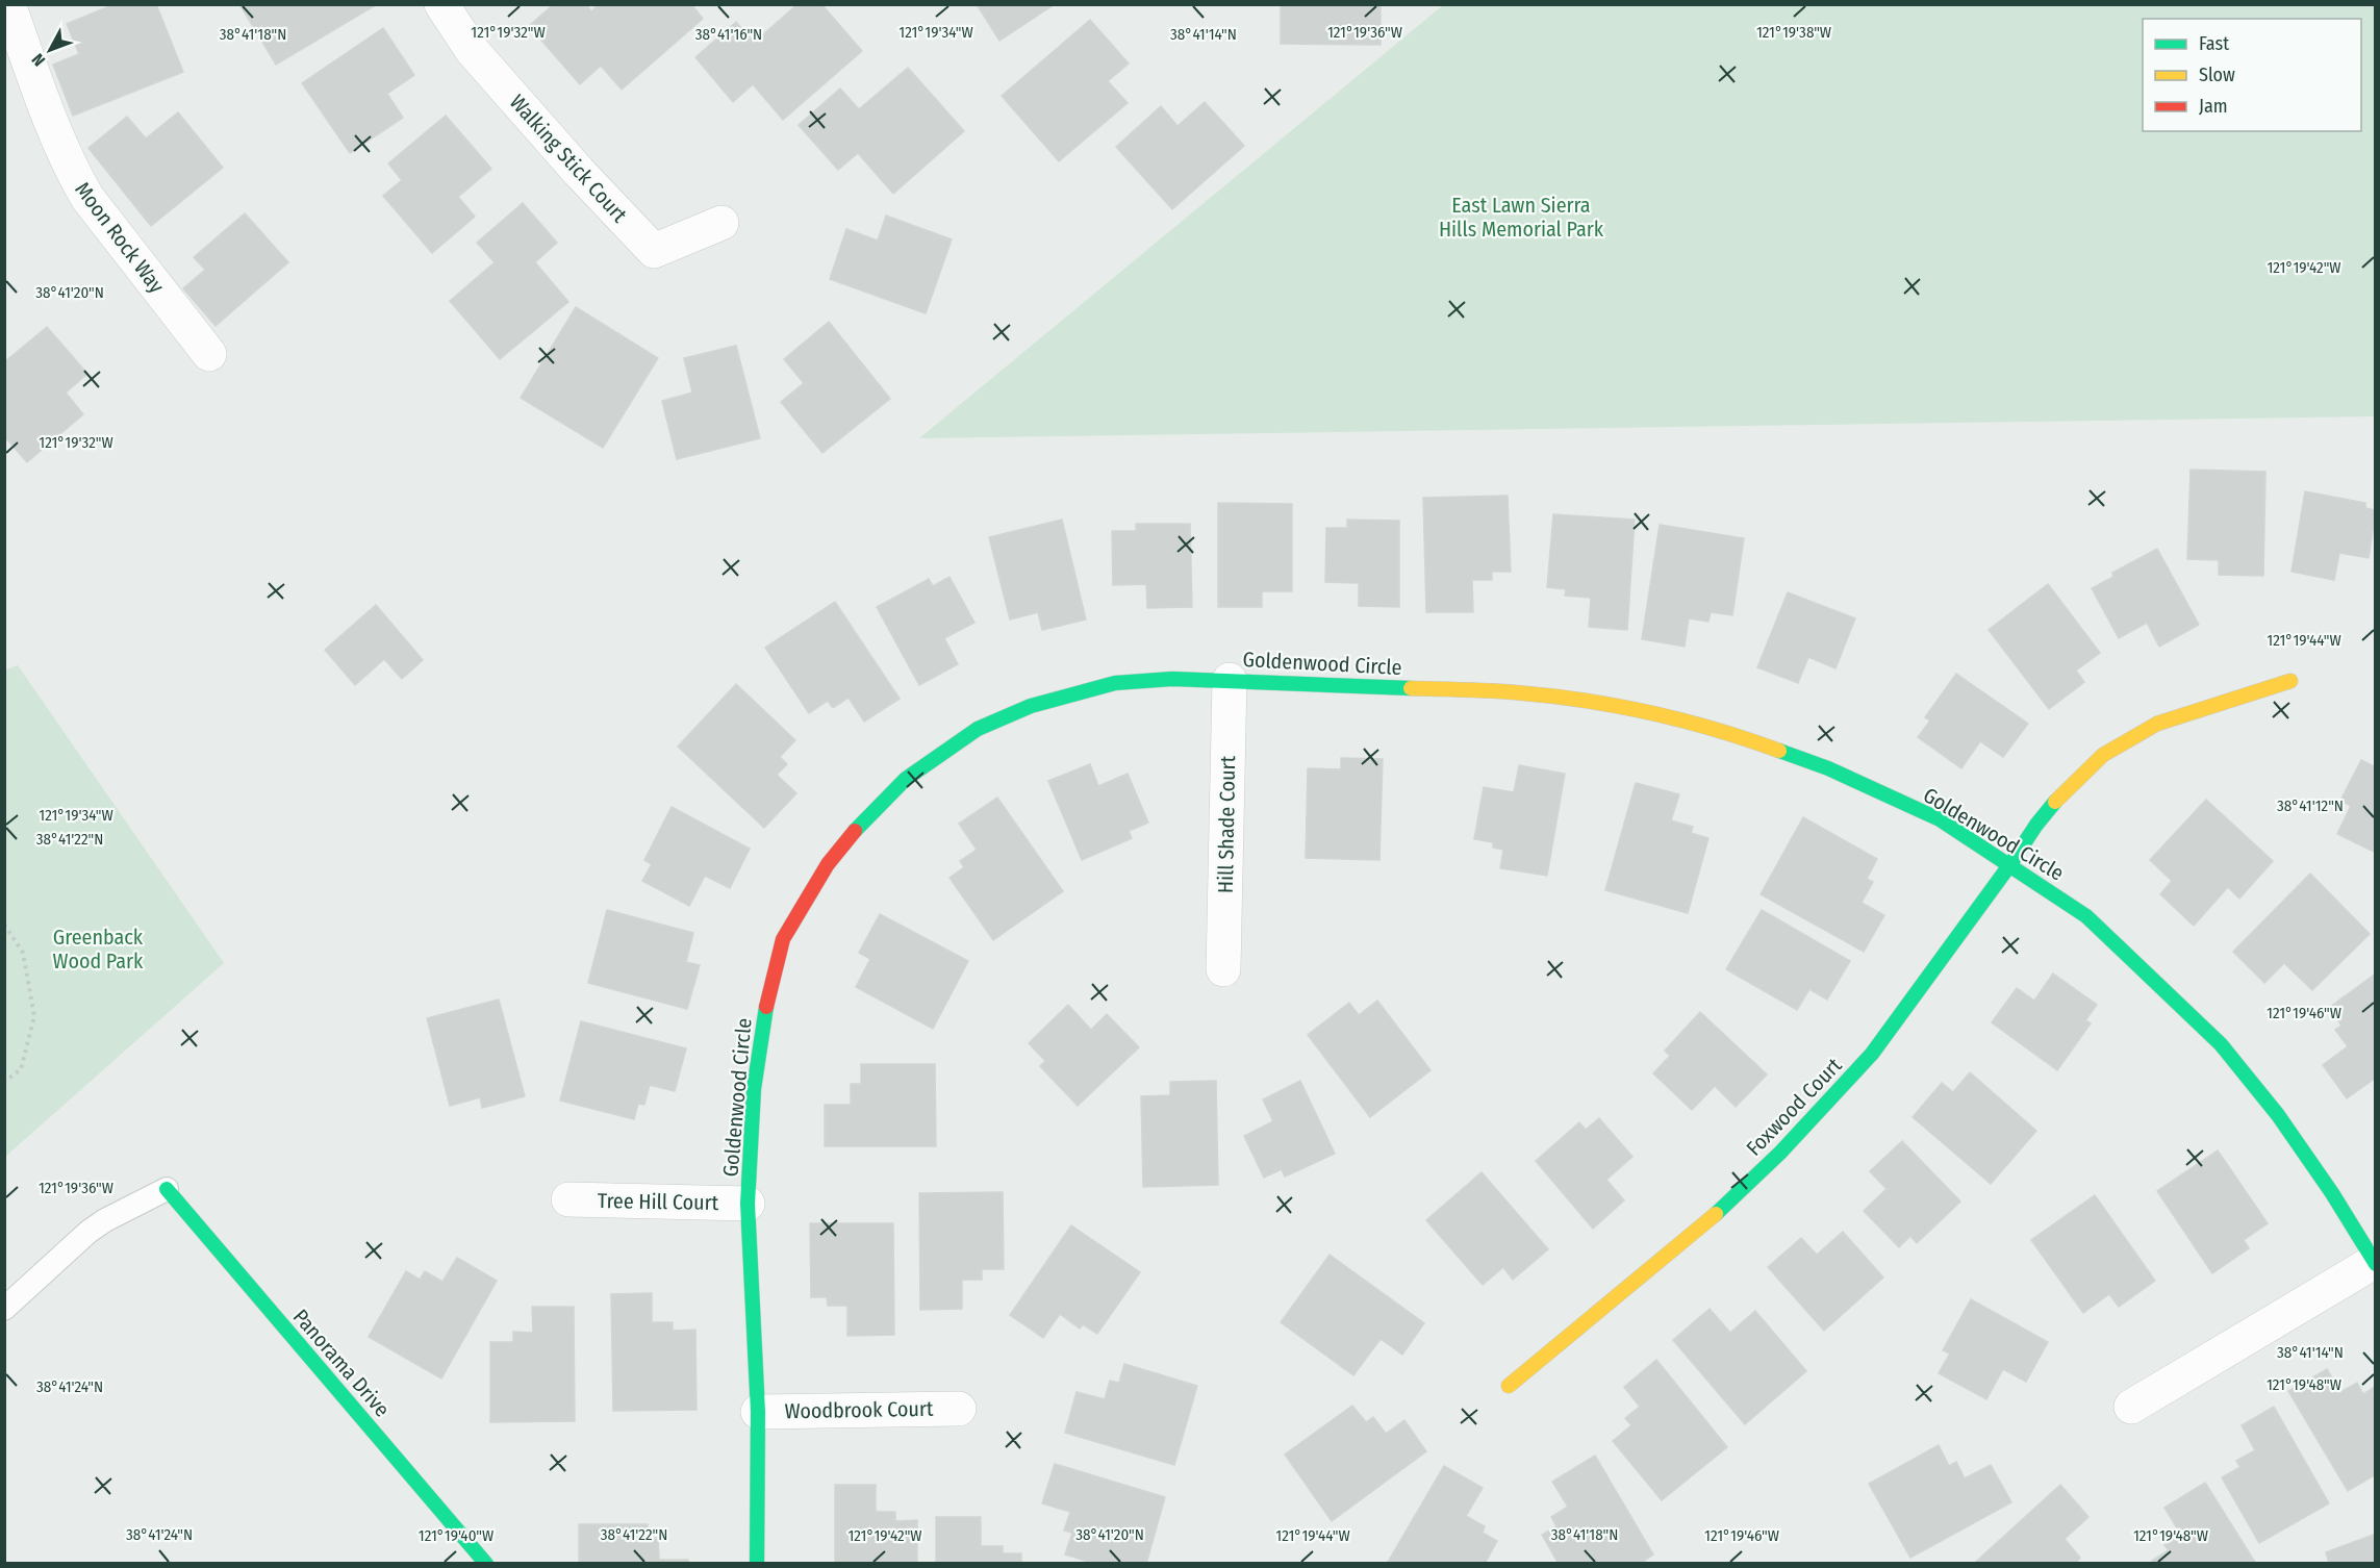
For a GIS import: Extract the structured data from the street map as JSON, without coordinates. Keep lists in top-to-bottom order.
{
  "streets": {
    "street": [
      "Walking Stick Court",
      "Moon Rock Way",
      "Goldenwood Circle",
      "Hill Shade Court",
      "Foxwood Court",
      "Tree Hill Court",
      "Panorama Drive",
      "Woodbrook Court"
    ]
  },
  "crossings": [
    ["Goldenwood Circle", "Hill Shade Court"],
    ["Goldenwood Circle", "Foxwood Court"],
    ["Goldenwood Circle", "Tree Hill Court"],
    ["Goldenwood Circle", "Woodbrook Court"]
  ],
  "parks": ["East Lawn Sierra Hills Memorial Park", "Greenback Wood Park"],
  "legend": ["Fast", "Slow", "Jam"],
  "north": "bottom left",
  "coordinates": [
    "121°19'32\"W",
    "121°19'34\"W",
    "121°19'36\"W",
    "121°19'38\"W",
    "38°41'18\"N",
    "38°41'16\"N",
    "38°41'14\"N",
    "121°19'42\"W",
    "38°41'20\"N",
    "121°19'44\"W",
    "38°41'12\"N",
    "38°41'22\"N",
    "121°19'46\"W",
    "121°19'48\"W",
    "38°41'24\"N",
    "121°19'40\"W"
  ]
}
